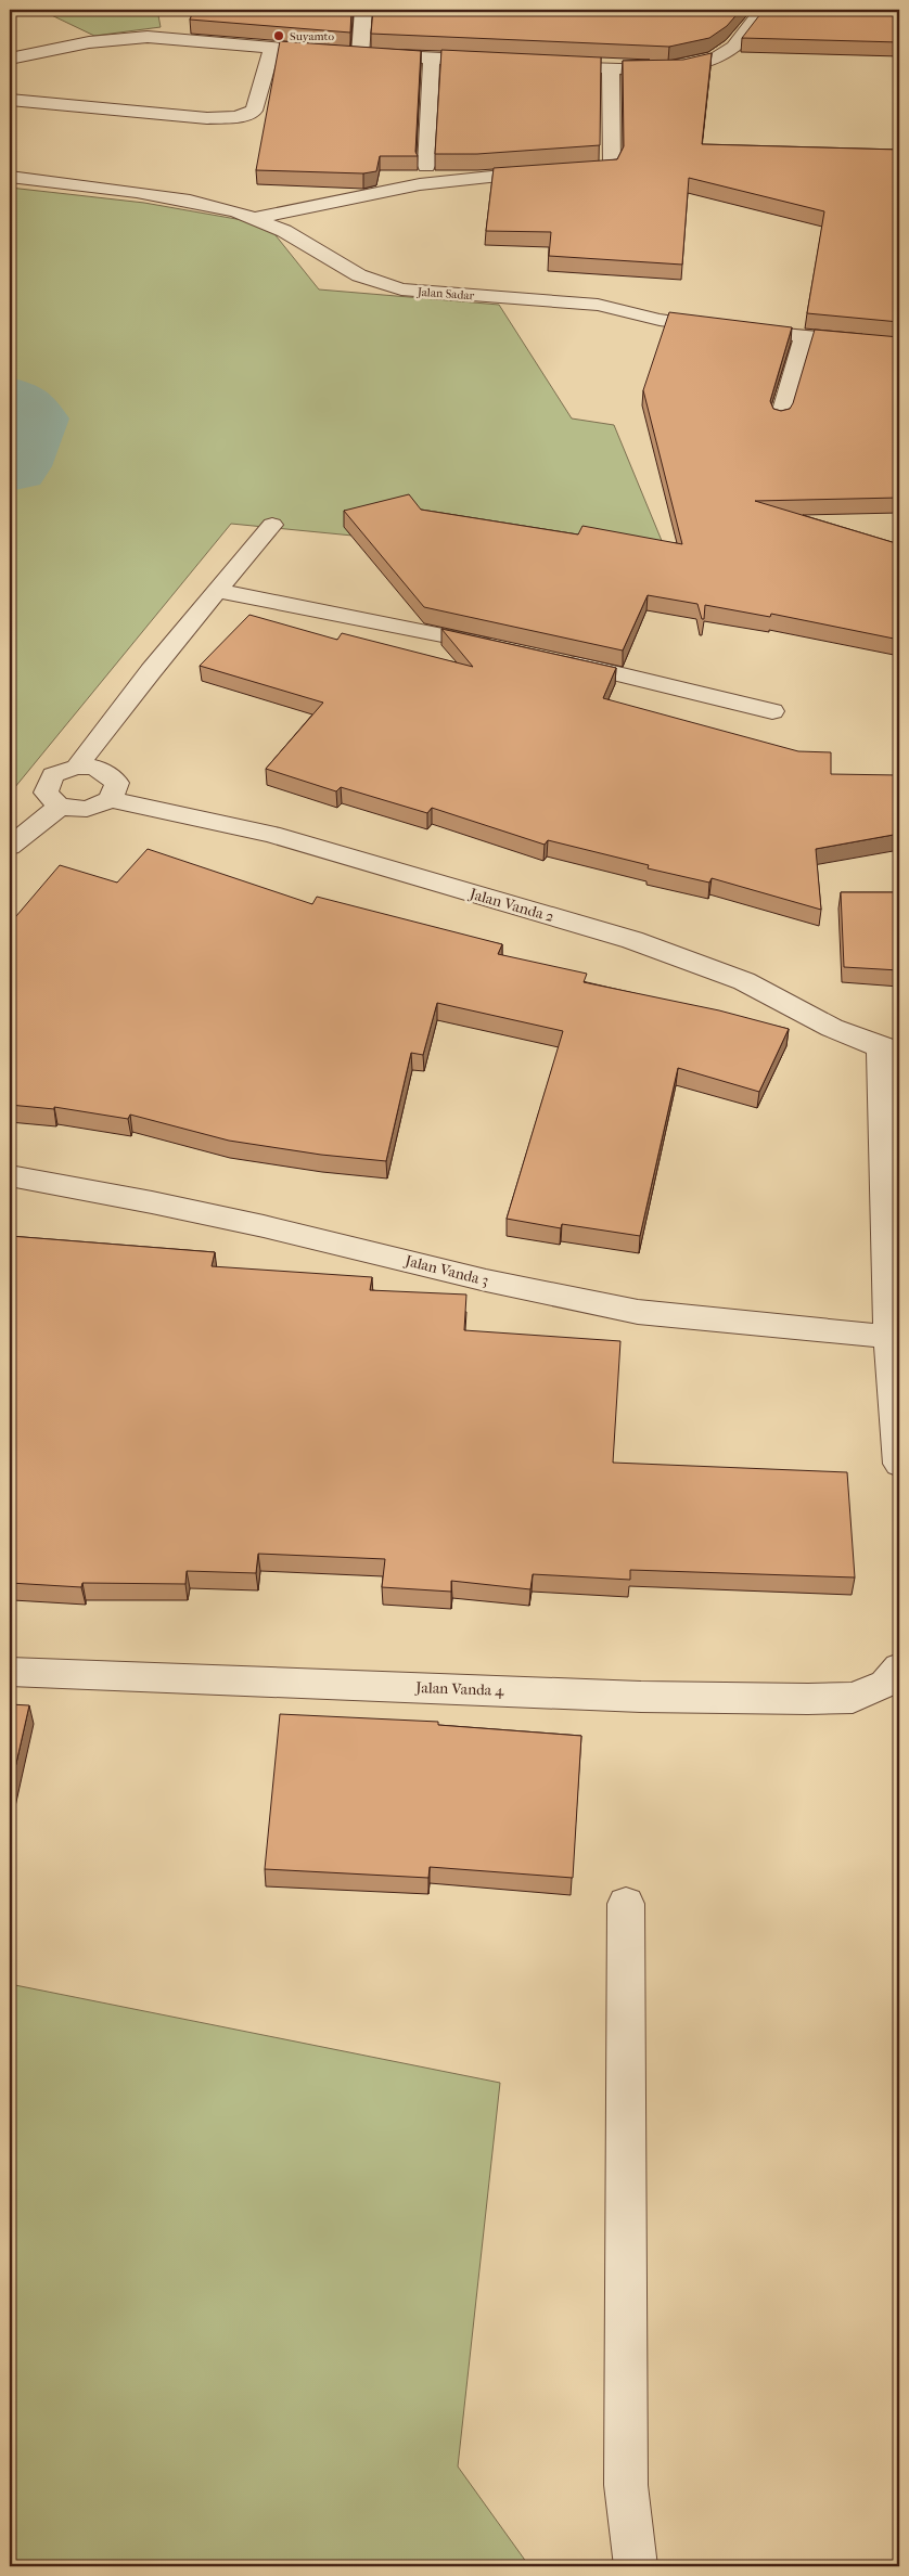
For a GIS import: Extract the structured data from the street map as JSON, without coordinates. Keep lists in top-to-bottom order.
{
  "streets": {
    "street": [
      "Jalan Sadar",
      "Jalan Vanda 2",
      "Jalan Vanda 3",
      "Jalan Vanda 4"
    ]
  },
  "places": ["Suyamto"]
}
